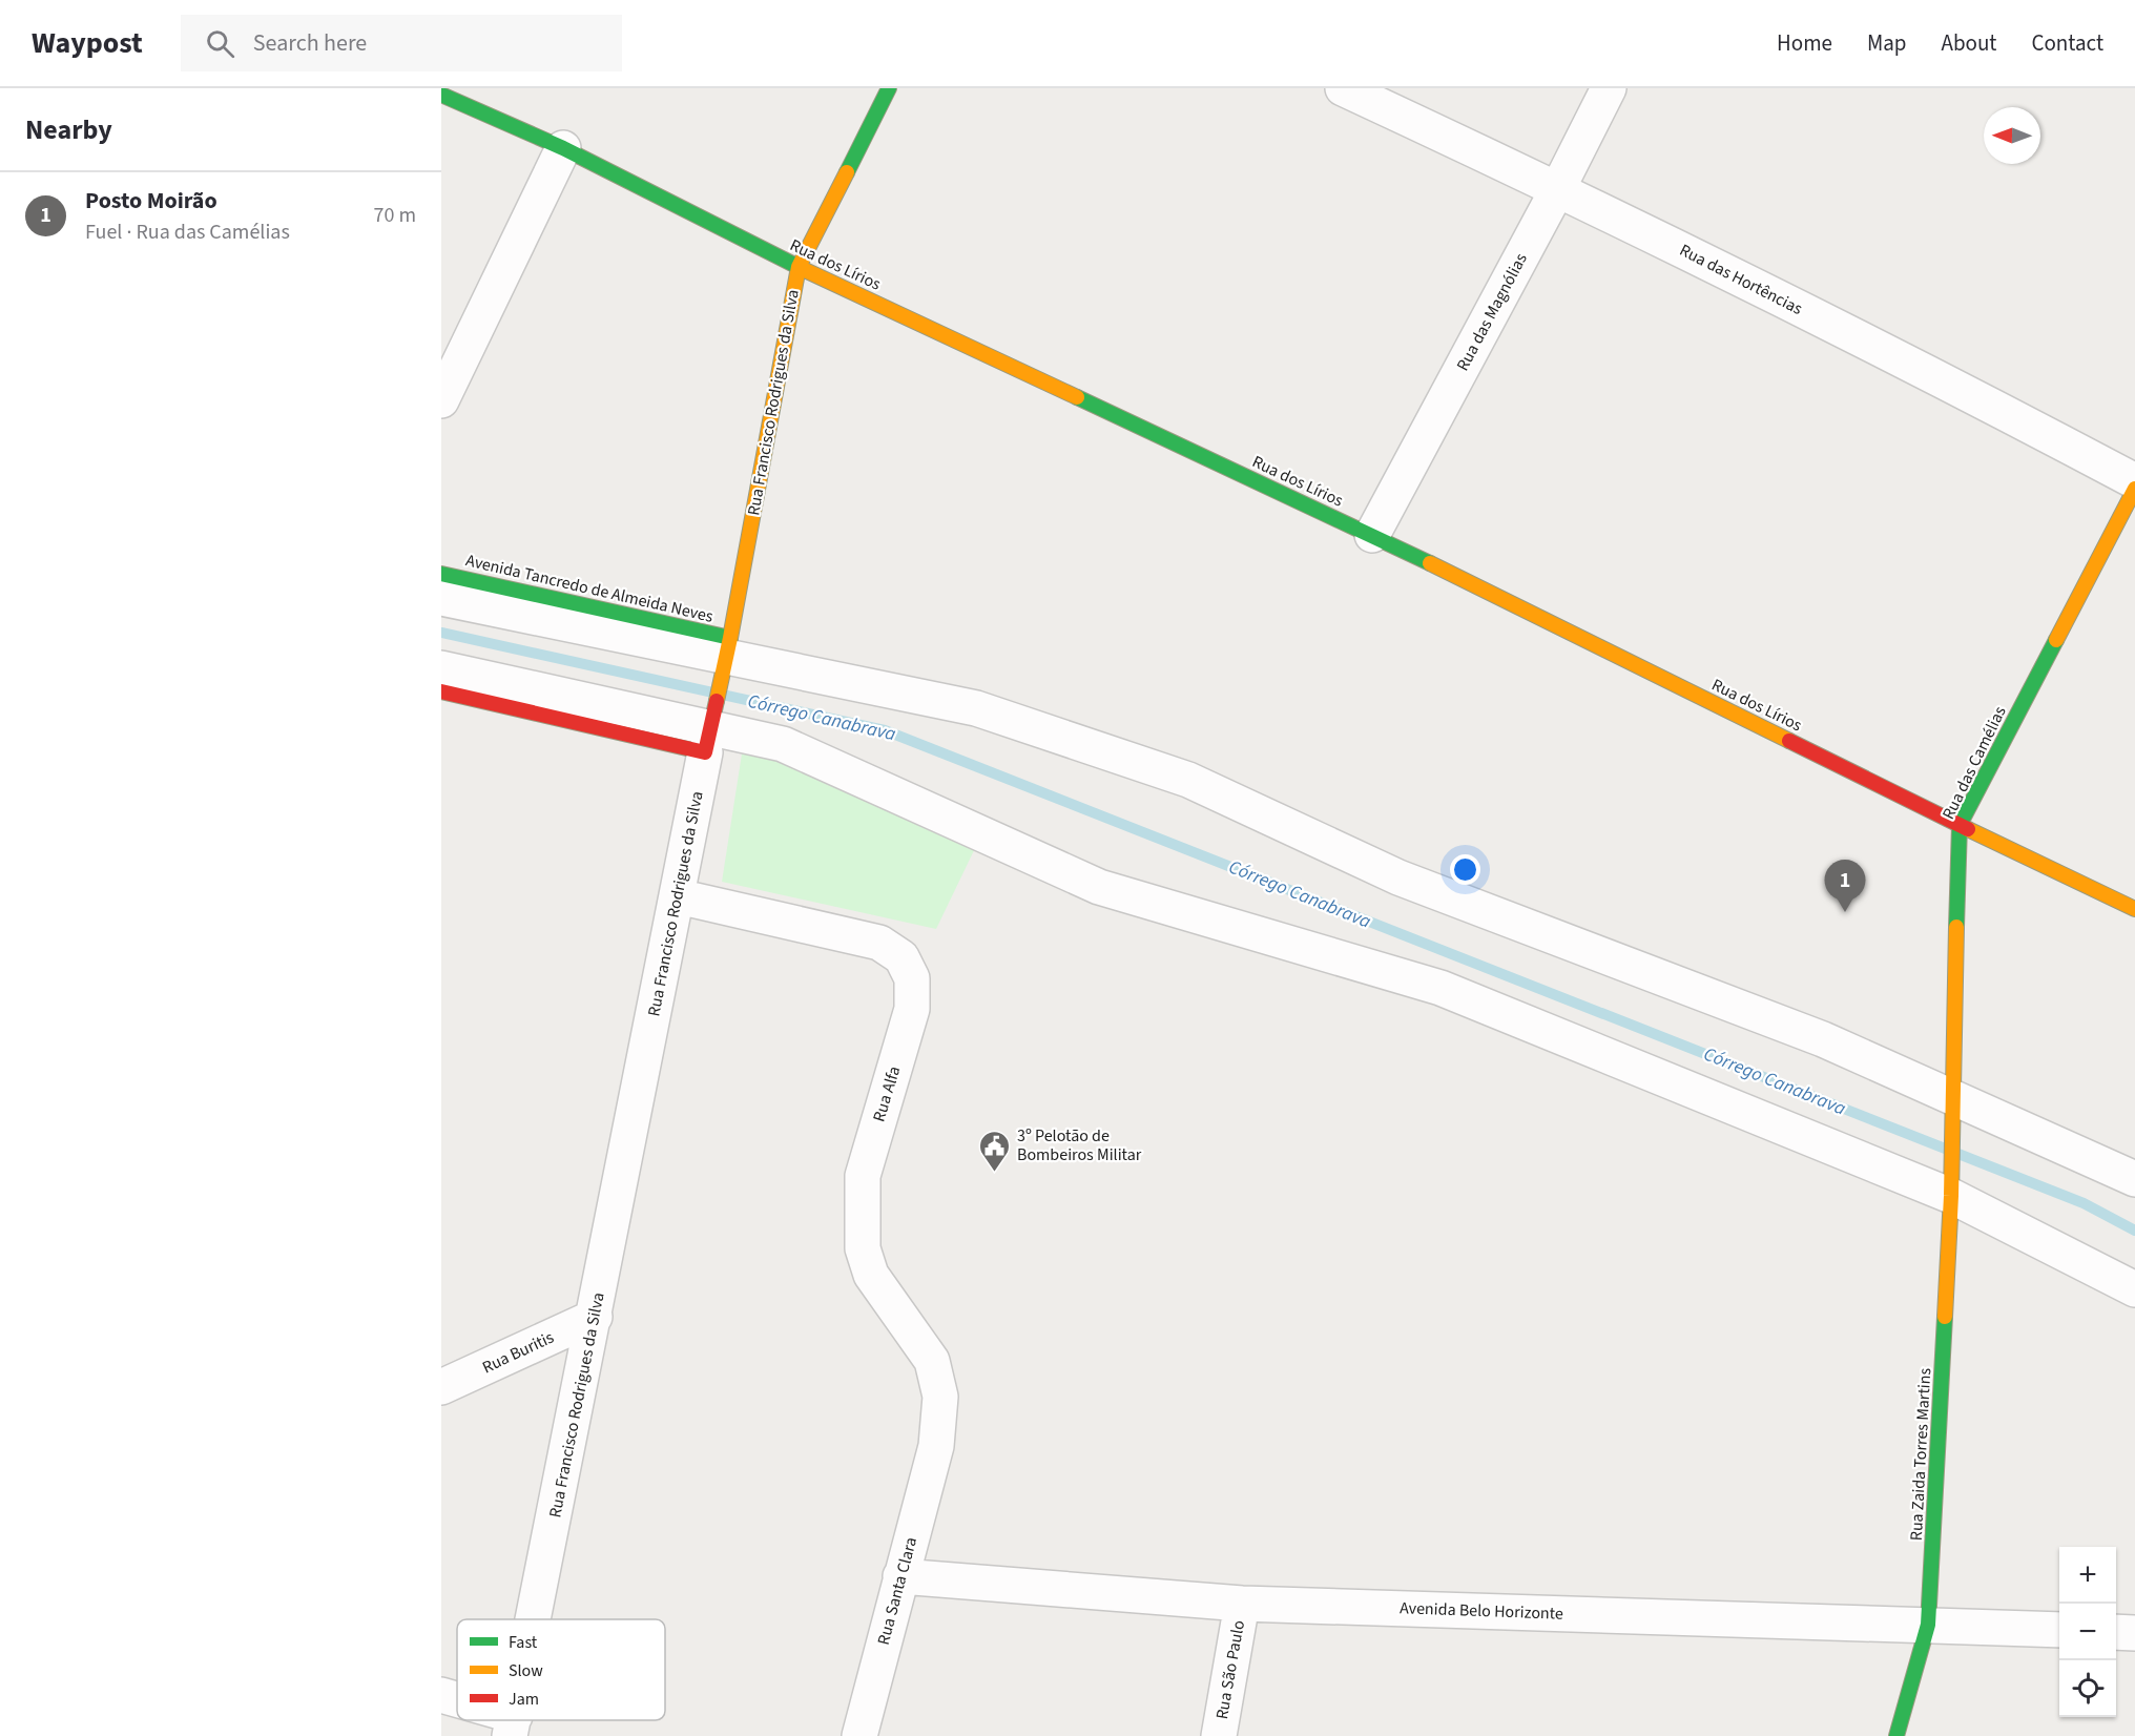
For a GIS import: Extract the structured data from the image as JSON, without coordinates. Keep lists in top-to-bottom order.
{
  "streets": {
    "street": [
      "Rua dos Lírios",
      "Rua das Hortências",
      "Rua das Magnólias",
      "Rua Francisco Rodrigues da Silva",
      "Avenida Tancredo de Almeida Neves",
      "Rua das Camélias",
      "Rua Alfa",
      "Rua Buritis",
      "Rua Zaida Torres Martins",
      "Rua Santa Clara",
      "Avenida Belo Horizonte",
      "Rua São Paulo"
    ]
  },
  "crossings": [
    ["Rua dos Lírios", "Rua das Magnólias"],
    ["Rua dos Lírios", "Rua Francisco Rodrigues da Silva"],
    ["Rua dos Lírios", "Rua das Camélias"],
    ["Rua das Hortências", "Rua das Magnólias"],
    ["Rua Francisco Rodrigues da Silva", "Avenida Tancredo de Almeida Neves"],
    ["Rua Francisco Rodrigues da Silva", "Rua Alfa"],
    ["Rua Francisco Rodrigues da Silva", "Rua Buritis"],
    ["Rua das Camélias", "Rua Zaida Torres Martins"],
    ["Rua Alfa", "Rua Santa Clara"],
    ["Rua Zaida Torres Martins", "Avenida Belo Horizonte"],
    ["Rua Santa Clara", "Avenida Belo Horizonte"],
    ["Avenida Belo Horizonte", "Rua São Paulo"]
  ],
  "water": ["Córrego Canabrava"],
  "places": {
    "public building": ["3º Pelotão de Bombeiros Militar"]
  },
  "legend": ["Fast", "Slow", "Jam"],
  "north": "left",
  "page": {
    "header": "Waypost",
    "search": "Search here",
    "nav": [
      "Home",
      "Map",
      "About",
      "Contact"
    ],
    "heading": "Nearby",
    "list": [
      {
        "mark": "1",
        "name": "Posto Moirão",
        "note": "Fuel · Rua das Camélias",
        "value": "70 m"
      }
    ],
    "pins": "1",
    "map_buttons": ["+", "−"]
  }
}
